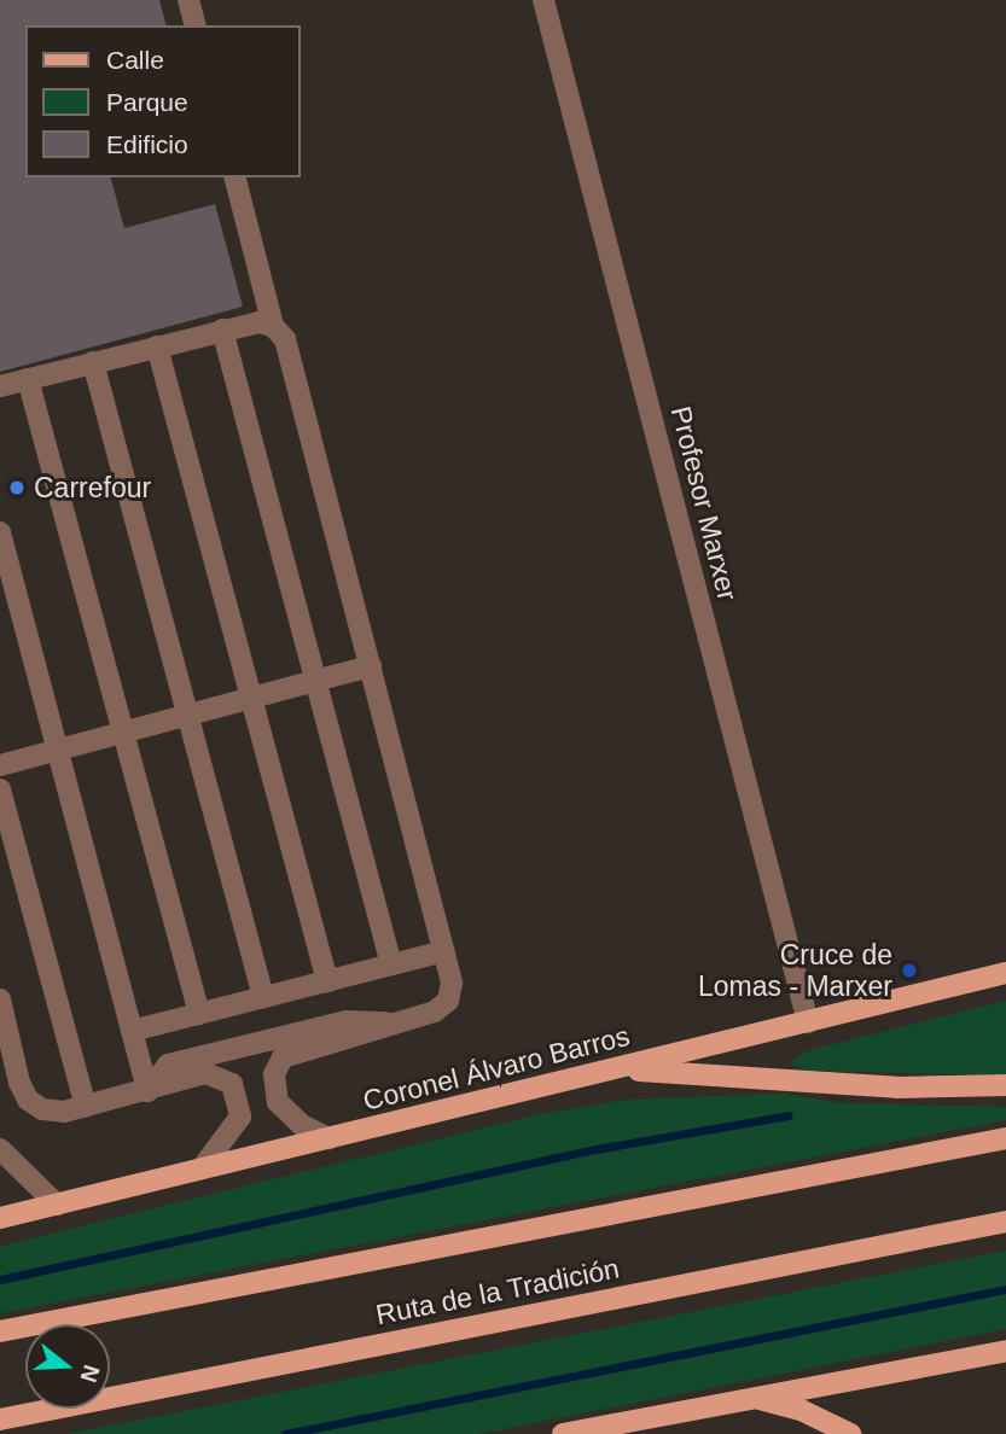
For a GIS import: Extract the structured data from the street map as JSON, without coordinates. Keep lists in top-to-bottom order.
{
  "streets": {
    "main road": ["Coronel Álvaro Barros", "Ruta de la Tradición"],
    "street": ["Profesor Marxer"]
  },
  "crossings": [
    ["Profesor Marxer", "Coronel Álvaro Barros"]
  ],
  "places": ["Carrefour", "Cruce de Lomas - Marxer"],
  "legend": ["Calle", "Parque", "Edificio"],
  "north": "right"
}
